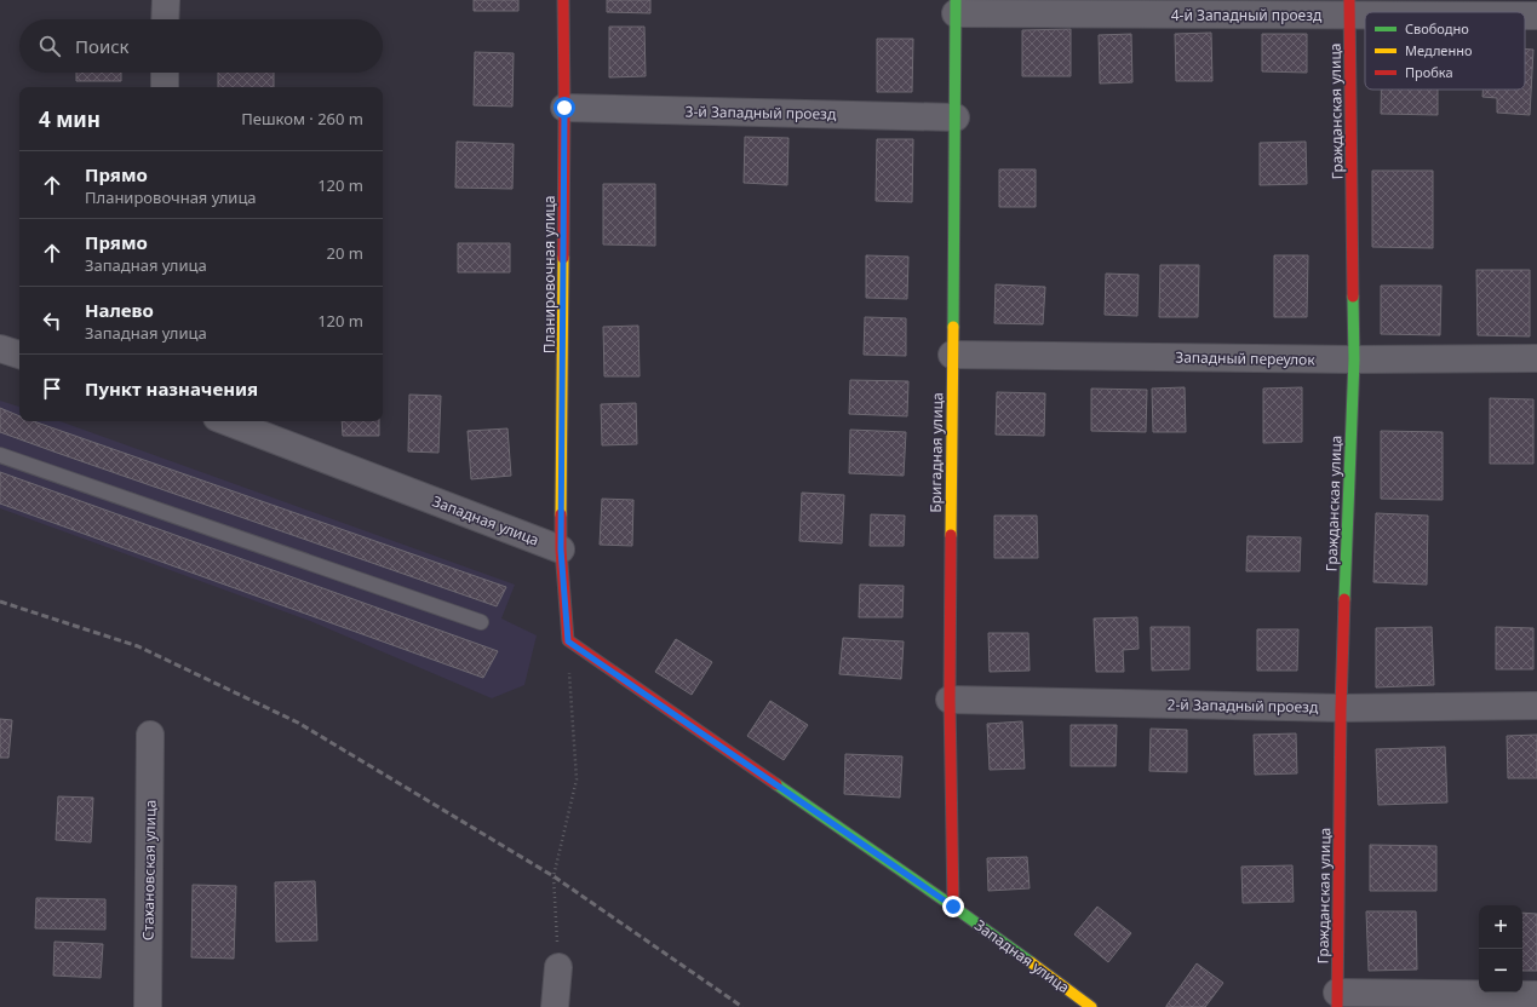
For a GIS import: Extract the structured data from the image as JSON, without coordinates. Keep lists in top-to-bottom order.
{
  "streets": {
    "street": [
      "4-й Западный проезд",
      "Гражданская улица",
      "3-й Западный проезд",
      "Планировочная улица",
      "Западный переулок",
      "Бригадная улица",
      "Западная улица",
      "2-й Западный проезд",
      "Стахановская улица"
    ]
  },
  "crossings": [
    ["4-й Западный проезд", "Гражданская улица"],
    ["4-й Западный проезд", "Бригадная улица"],
    ["Гражданская улица", "Западный переулок"],
    ["Гражданская улица", "2-й Западный проезд"],
    ["3-й Западный проезд", "Планировочная улица"],
    ["3-й Западный проезд", "Бригадная улица"],
    ["Планировочная улица", "Западная улица"],
    ["Западный переулок", "Бригадная улица"],
    ["Бригадная улица", "Западная улица"],
    ["Бригадная улица", "2-й Западный проезд"]
  ],
  "legend": ["Свободно", "Медленно", "Пробка"],
  "page": {
    "search": "Поиск",
    "heading": ["4 мин", "Пешком · 260 m"],
    "list": [
      ["Прямо", "Планировочная улица", "120 m"],
      ["Прямо", "Западная улица", "20 m"],
      ["Налево", "Западная улица", "120 m"],
      "Пункт назначения"
    ],
    "map_buttons": ["+", "−"]
  }
}
